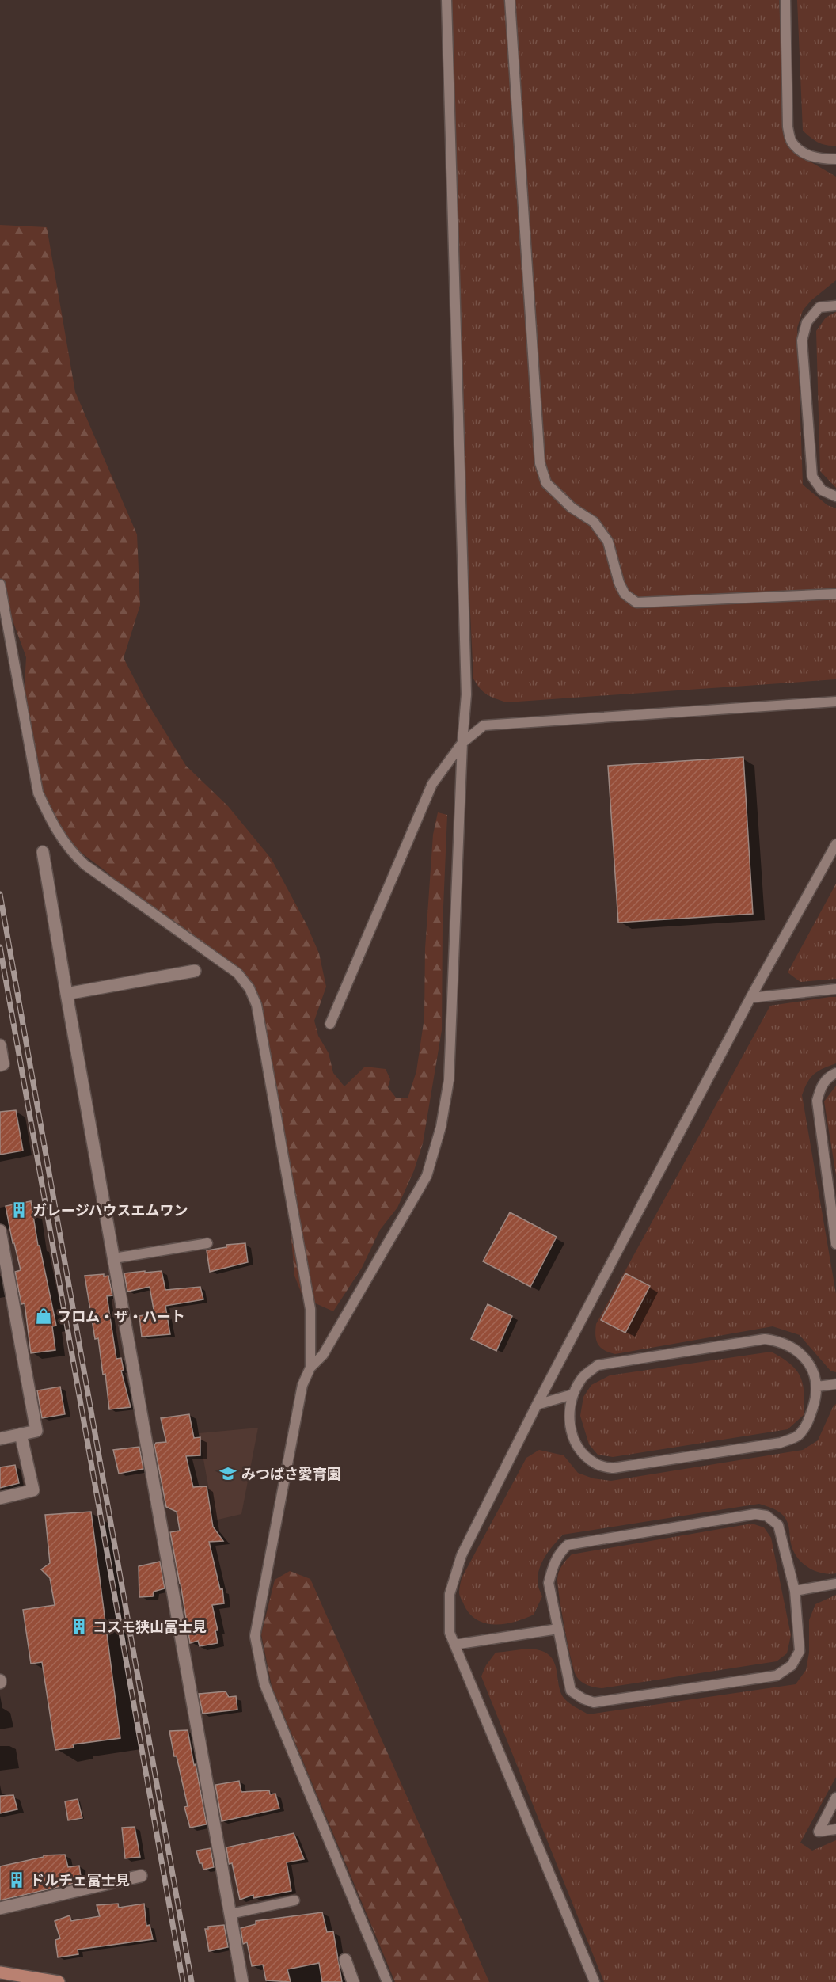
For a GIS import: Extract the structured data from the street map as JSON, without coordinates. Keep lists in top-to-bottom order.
{
  "places": {
    "building": ["ガレージハウスエムワン", "コスモ狭山富士見", "ドルチェ富士見"],
    "shop": ["フロム・ザ・ハート"],
    "school or university": ["みつばさ愛育園"]
  }
}
